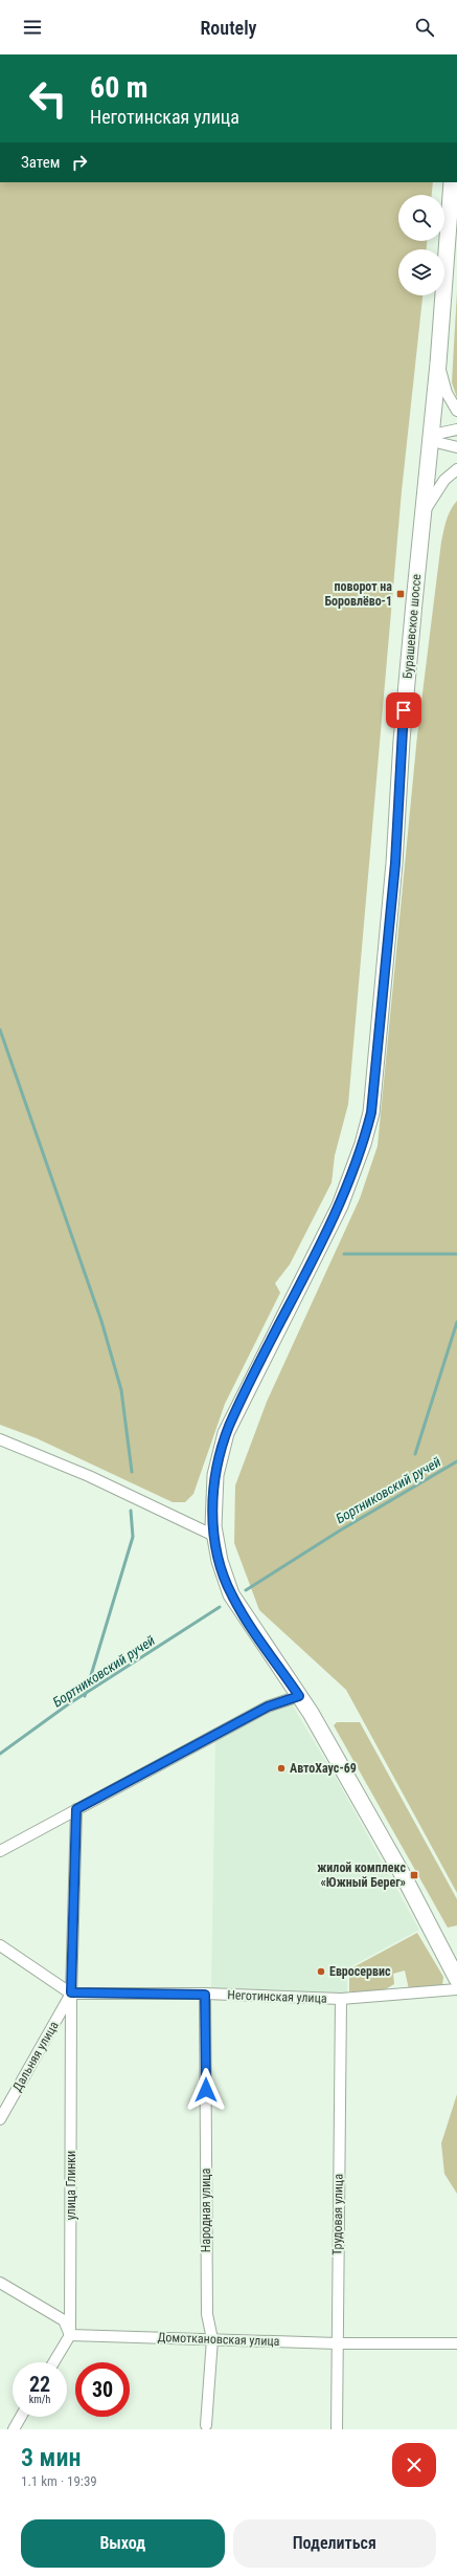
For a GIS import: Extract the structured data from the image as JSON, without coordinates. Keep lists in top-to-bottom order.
{
  "streets": {
    "main road": ["Бурашевское шоссе"],
    "street": [
      "Неготинская улица",
      "Дальняя улица",
      "улица Глинки",
      "Народная улица",
      "Трудовая улица",
      "Домоткановская улица"
    ]
  },
  "crossings": [
    ["Неготинская улица", "Дальняя улица"],
    ["Неготинская улица", "улица Глинки"],
    ["Неготинская улица", "Народная улица"],
    ["Неготинская улица", "Трудовая улица"],
    ["Дальняя улица", "улица Глинки"],
    ["улица Глинки", "Домоткановская улица"],
    ["Народная улица", "Домоткановская улица"],
    ["Трудовая улица", "Домоткановская улица"]
  ],
  "water": ["Бортниковский ручей"],
  "places": {
    "transit": ["поворот на Боровлёво-1", "жилой комплекс «Южный Берег»"],
    "other": ["АвтоХаус-69", "Евросервис"]
  },
  "page": {
    "header": "Routely",
    "turn": ["60 m", "Неготинская улица"],
    "then": "Затем",
    "speed": "22 km/h",
    "limit": "30",
    "heading": ["3 мин", "1.1 km · 19:39"],
    "buttons": ["Выход", "Поделиться"]
  }
}
